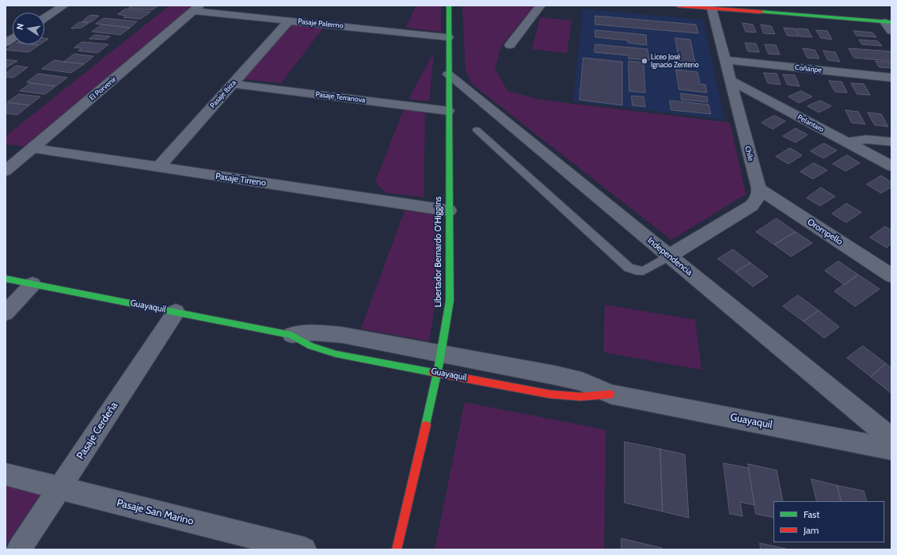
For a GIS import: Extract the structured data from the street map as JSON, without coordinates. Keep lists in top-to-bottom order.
{
  "streets": {
    "street": [
      "Pasaje Palermo",
      "Coñaripe",
      "El Porvenir",
      "Pasaje Ibiza",
      "Pasaje Terranova",
      "Pelantaro",
      "Chile",
      "Pasaje Tirreno",
      "Orompello",
      "Libertador Bernardo O'Higgins",
      "Independencia",
      "Guayaquil",
      "Pasaje Cerdeña",
      "Pasaje San Marino"
    ]
  },
  "crossings": [
    ["Pasaje Palermo", "El Porvenir"],
    ["Pasaje Palermo", "Pasaje Ibiza"],
    ["Pasaje Palermo", "Libertador Bernardo O'Higgins"],
    ["Coñaripe", "Chile"],
    ["El Porvenir", "Pasaje Tirreno"],
    ["Pasaje Ibiza", "Pasaje Terranova"],
    ["Pasaje Ibiza", "Pasaje Tirreno"],
    ["Pasaje Terranova", "Libertador Bernardo O'Higgins"],
    ["Pelantaro", "Chile"],
    ["Chile", "Orompello"],
    ["Pasaje Tirreno", "Libertador Bernardo O'Higgins"],
    ["Libertador Bernardo O'Higgins", "Independencia"],
    ["Libertador Bernardo O'Higgins", "Guayaquil"],
    ["Guayaquil", "Pasaje Cerdeña"],
    ["Pasaje Cerdeña", "Pasaje San Marino"]
  ],
  "places": ["Liceo José Ignacio Zenteno"],
  "legend": ["Fast", "Jam"],
  "north": "left"
}
